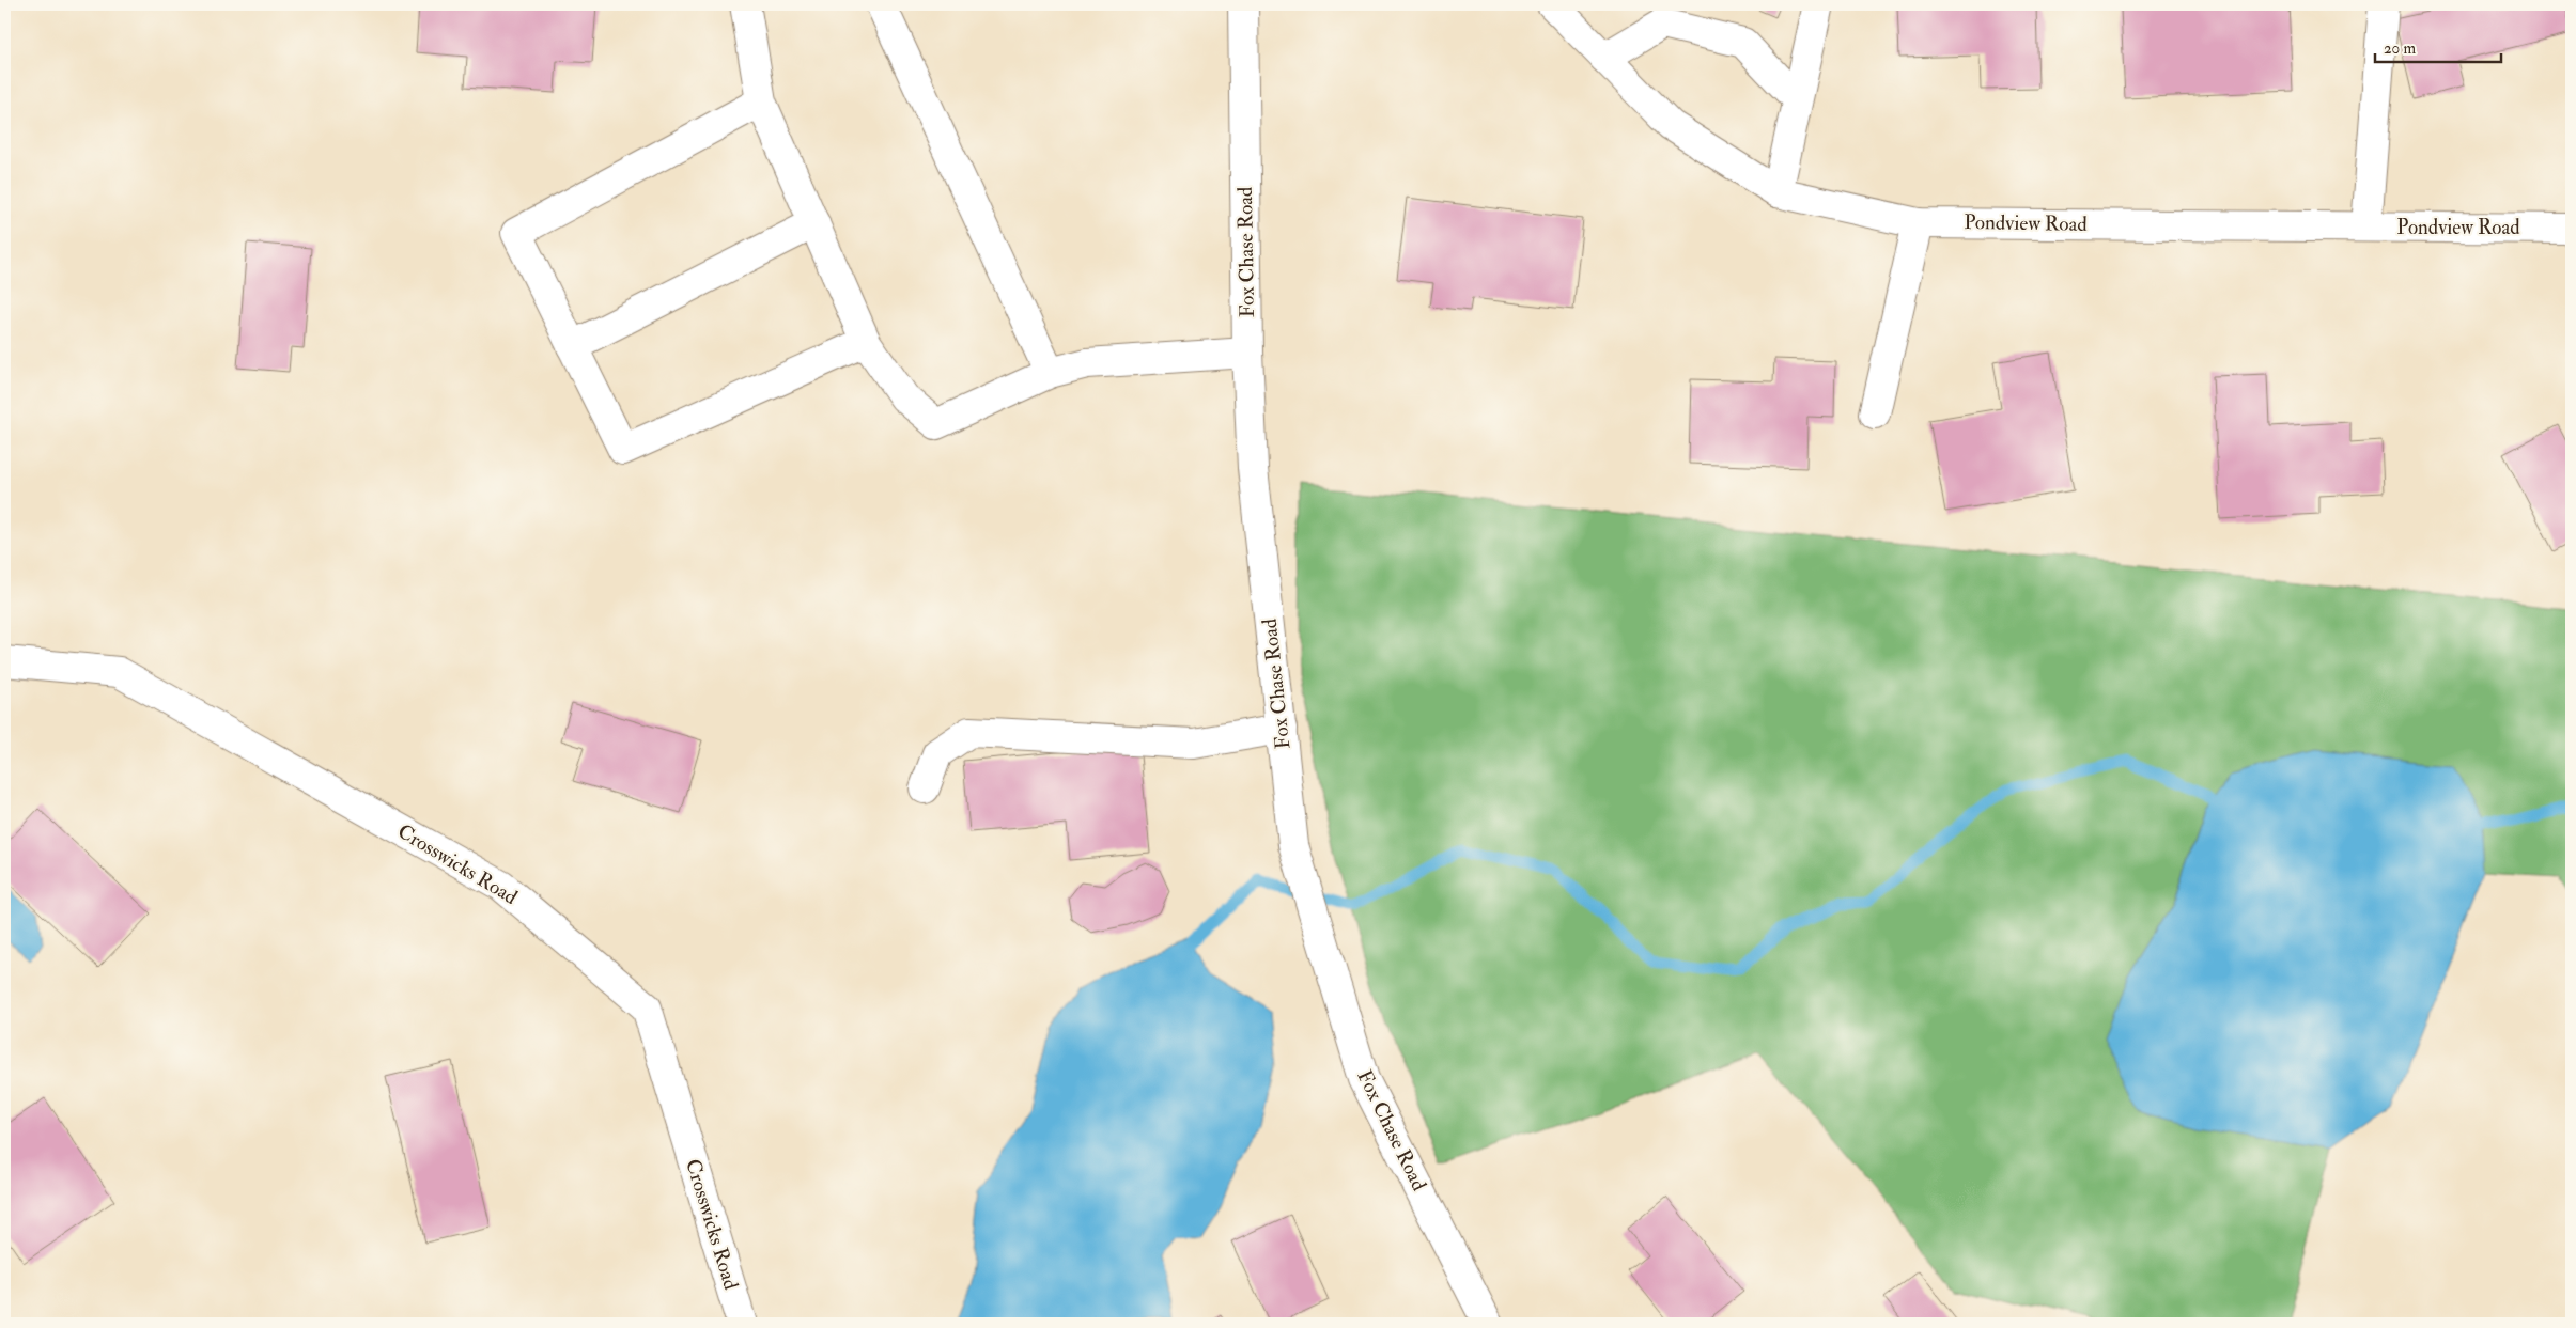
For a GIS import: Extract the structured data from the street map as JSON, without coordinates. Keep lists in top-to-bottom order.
{
  "streets": {
    "street": ["Pondview Road", "Fox Chase Road", "Crosswicks Road"]
  },
  "scale_bar": "20 m"
}
